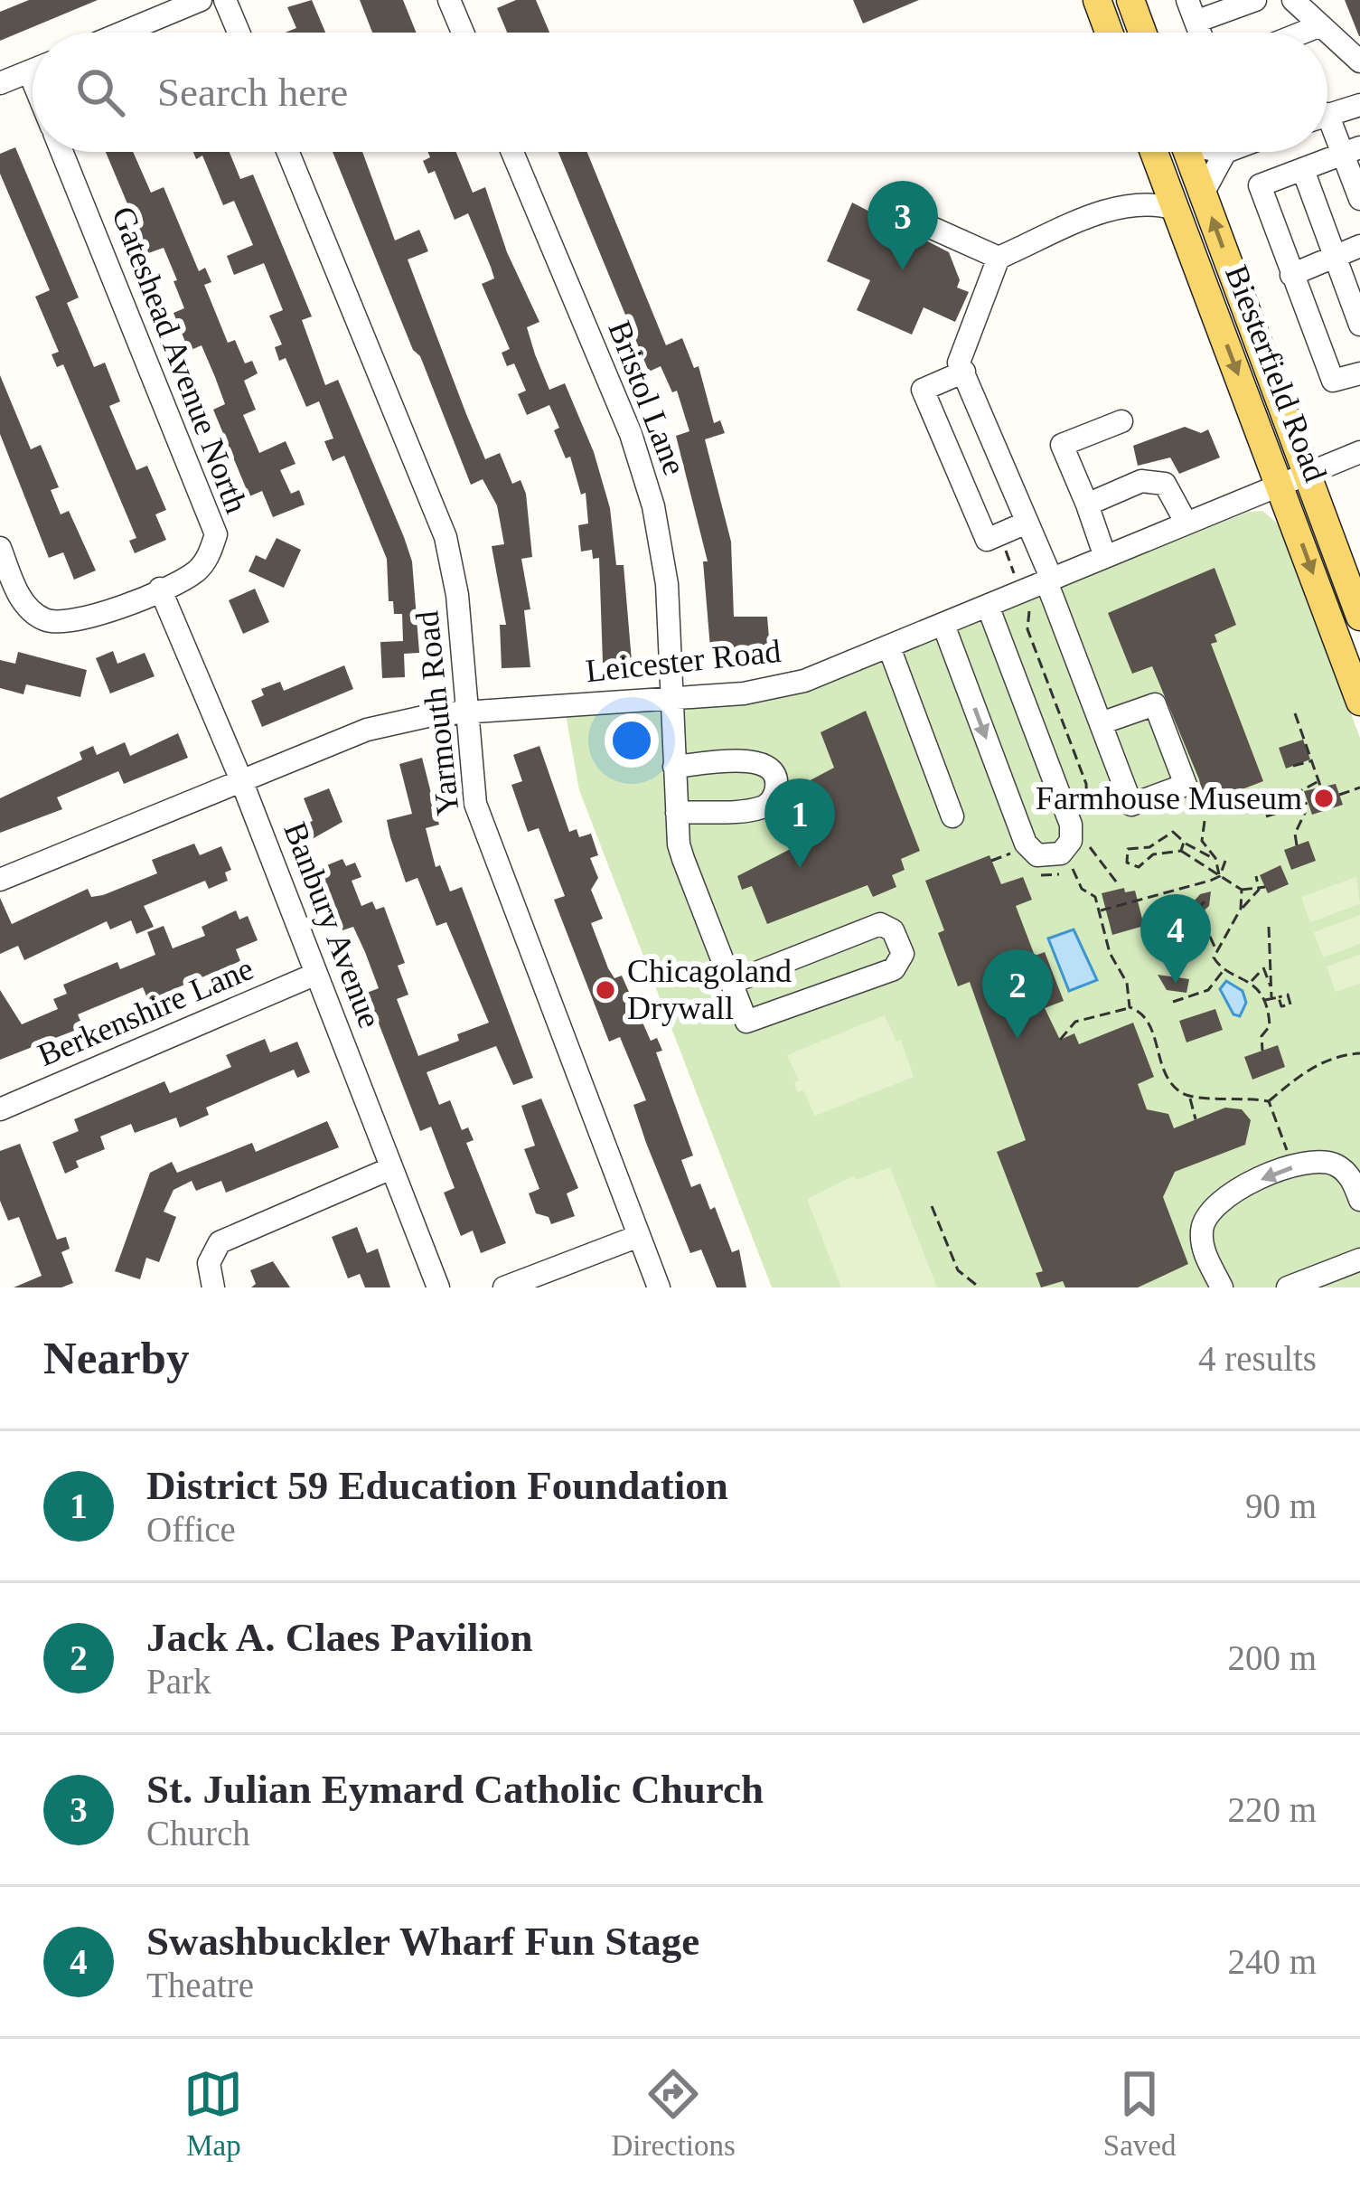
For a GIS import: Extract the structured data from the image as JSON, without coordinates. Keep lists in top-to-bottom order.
{
  "streets": {
    "main road": ["Biesterfield Road"],
    "street": [
      "Gateshead Avenue North",
      "Bristol Lane",
      "Leicester Road",
      "Yarmouth Road",
      "Banbury Avenue",
      "Berkenshire Lane"
    ]
  },
  "crossings": [
    ["Gateshead Avenue North", "Banbury Avenue"],
    ["Biesterfield Road", "Leicester Road"],
    ["Bristol Lane", "Leicester Road"],
    ["Leicester Road", "Yarmouth Road"],
    ["Leicester Road", "Banbury Avenue"],
    ["Banbury Avenue", "Berkenshire Lane"]
  ],
  "places": ["Farmhouse Museum", "Chicagoland Drywall"],
  "page": {
    "search": "Search here",
    "pins": [
      "3",
      "1",
      "4",
      "2"
    ],
    "heading": ["Nearby", "4 results"],
    "list": [
      {
        "mark": "1",
        "name": "District 59 Education Foundation",
        "note": "Office",
        "value": "90 m"
      },
      {
        "mark": "2",
        "name": "Jack A. Claes Pavilion",
        "note": "Park",
        "value": "200 m"
      },
      {
        "mark": "3",
        "name": "St. Julian Eymard Catholic Church",
        "note": "Church",
        "value": "220 m"
      },
      {
        "mark": "4",
        "name": "Swashbuckler Wharf Fun Stage",
        "note": "Theatre",
        "value": "240 m"
      }
    ],
    "nav": ["Map", "Directions", "Saved"]
  }
}
